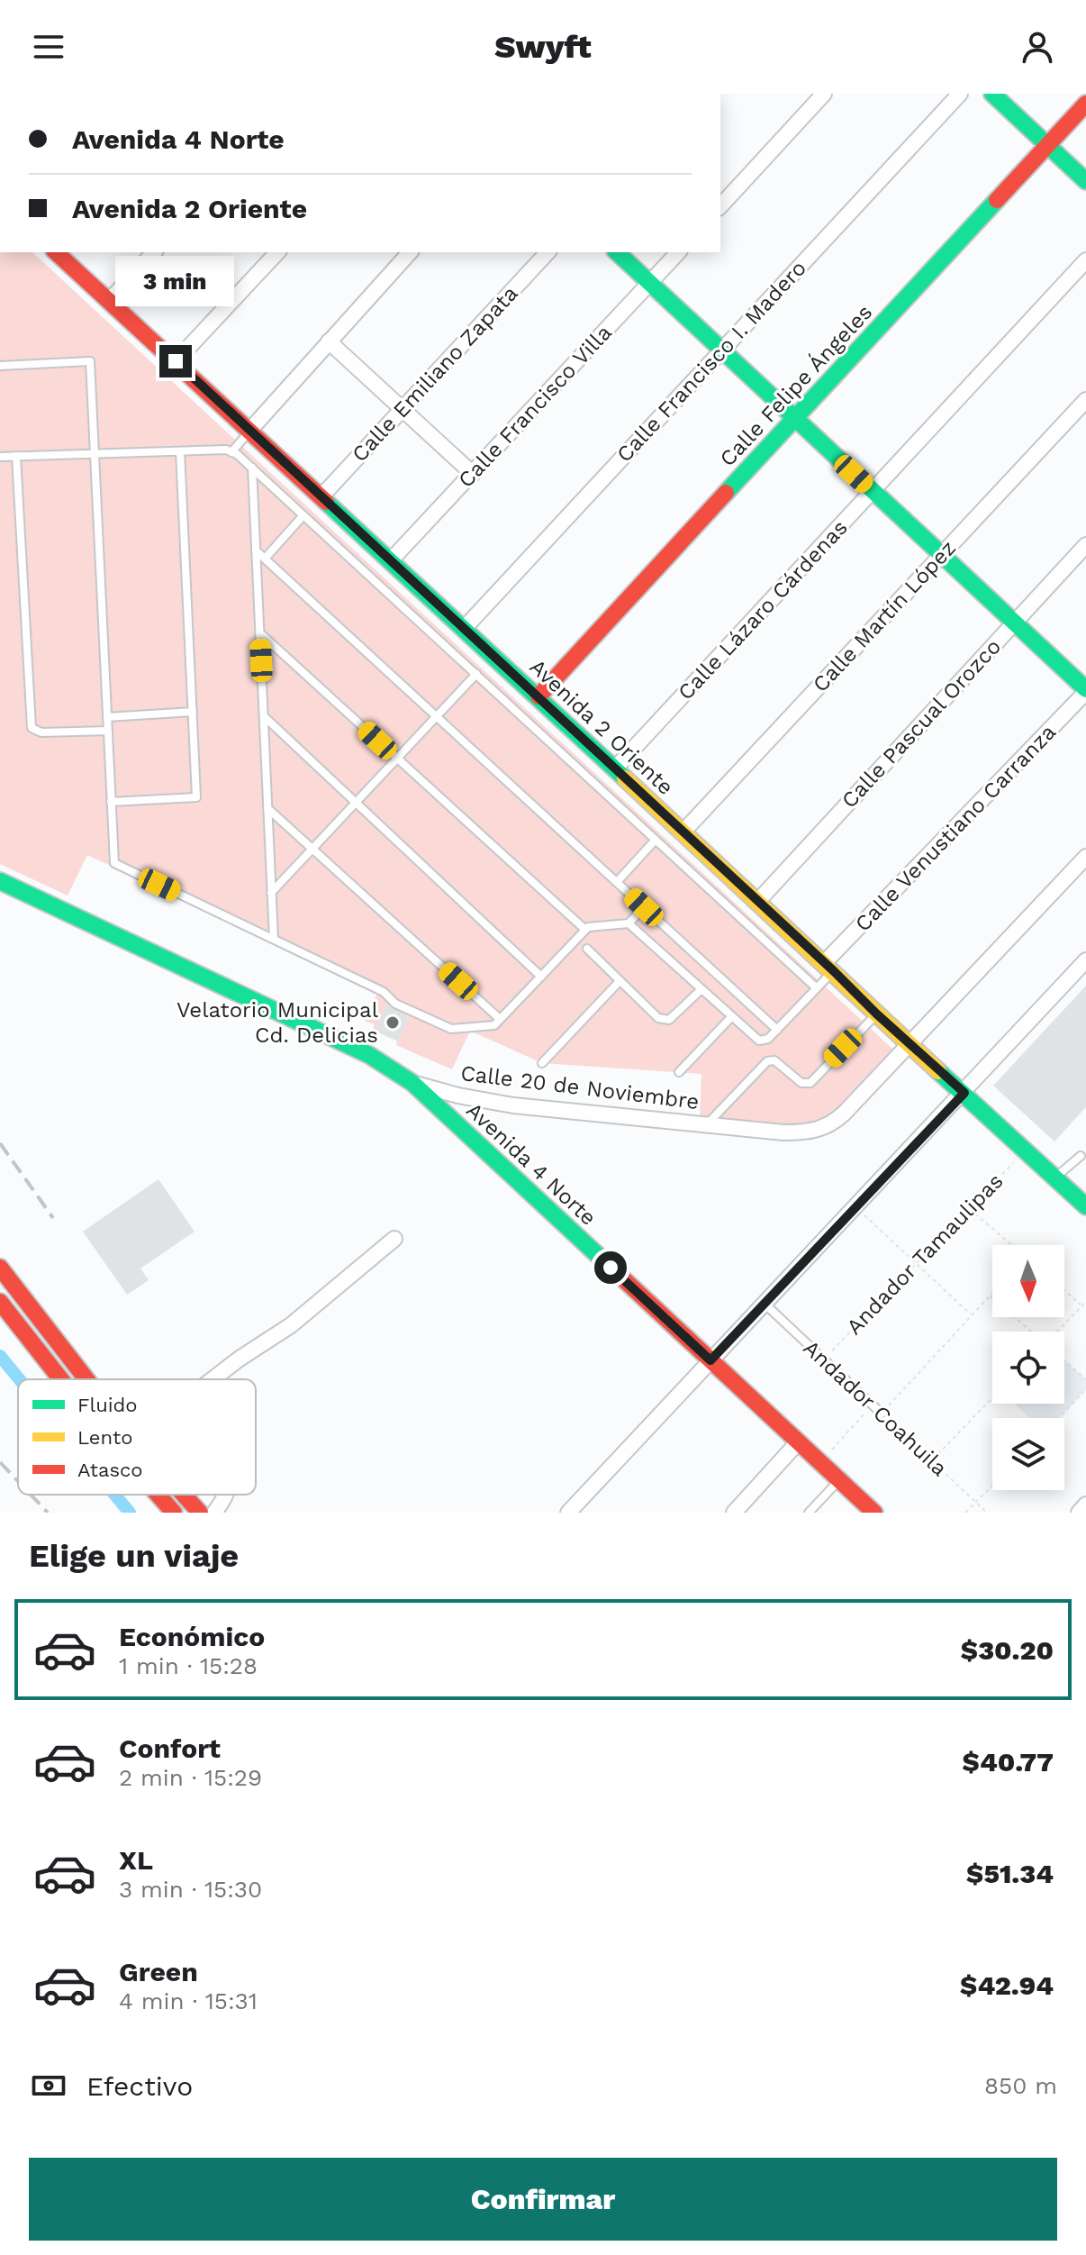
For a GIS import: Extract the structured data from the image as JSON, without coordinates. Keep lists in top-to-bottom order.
{
  "streets": {
    "street": [
      "Calle Francisco I. Madero",
      "Calle Emiliano Zapata",
      "Calle Felipe Ángeles",
      "Calle Francisco Villa",
      "Calle Lázaro Cárdenas",
      "Calle Martín López",
      "Calle Pascual Orozco",
      "Avenida 2 Oriente",
      "Calle Venustiano Carranza",
      "Calle 20 de Noviembre",
      "Avenida 4 Norte"
    ],
    "lane": ["Andador Coahuila"],
    "path": ["Andador Tamaulipas"]
  },
  "crossings": [
    ["Calle Francisco I. Madero", "Avenida 2 Oriente"],
    ["Calle Emiliano Zapata", "Avenida 2 Oriente"],
    ["Calle Felipe Ángeles", "Avenida 2 Oriente"],
    ["Calle Francisco Villa", "Avenida 2 Oriente"],
    ["Calle Lázaro Cárdenas", "Avenida 2 Oriente"],
    ["Calle Martín López", "Avenida 2 Oriente"],
    ["Calle Pascual Orozco", "Avenida 2 Oriente"],
    ["Avenida 2 Oriente", "Calle Venustiano Carranza"],
    ["Avenida 2 Oriente", "Calle 20 de Noviembre"],
    ["Avenida 2 Oriente", "Andador Tamaulipas"],
    ["Calle 20 de Noviembre", "Avenida 4 Norte"],
    ["Andador Tamaulipas", "Andador Coahuila"]
  ],
  "places": ["Velatorio Municipal Cd. Delicias"],
  "legend": ["Fluido", "Lento", "Atasco"],
  "north": "bottom",
  "page": {
    "header": "Swyft",
    "banner": ["Avenida 4 Norte", "Avenida 2 Oriente"],
    "bubble": "3 min",
    "heading": "Elige un viaje",
    "list": [
      {
        "name": "Económico",
        "note": "1 min · 15:28",
        "value": "$30.20"
      },
      {
        "name": "Confort",
        "note": "2 min · 15:29",
        "value": "$40.77"
      },
      {
        "name": "XL",
        "note": "3 min · 15:30",
        "value": "$51.34"
      },
      {
        "name": "Green",
        "note": "4 min · 15:31",
        "value": "$42.94"
      }
    ],
    "pay": ["Efectivo", "850 m"],
    "buttons": "Confirmar"
  }
}
